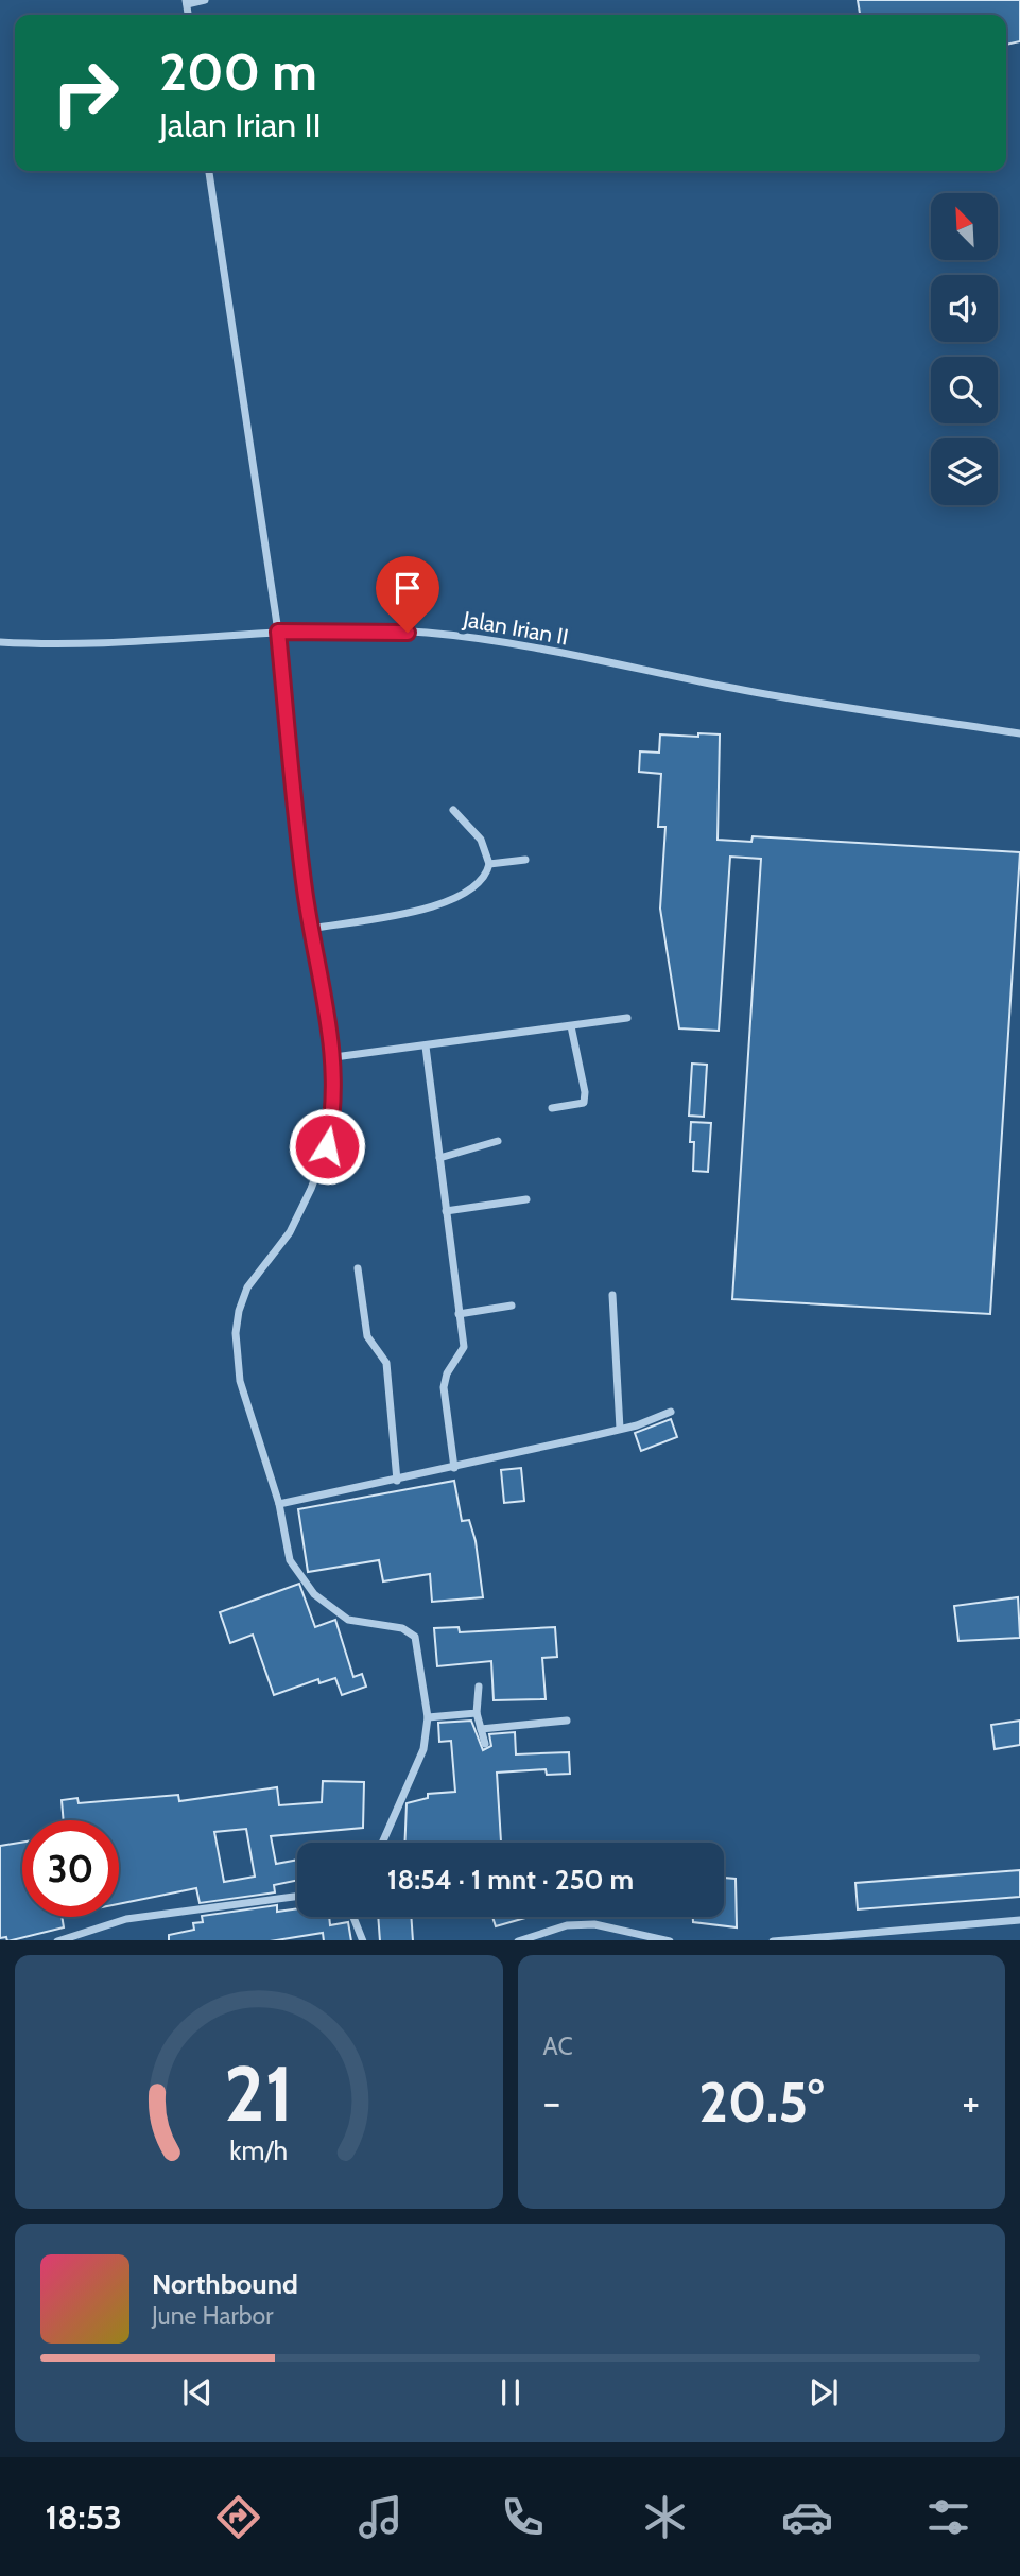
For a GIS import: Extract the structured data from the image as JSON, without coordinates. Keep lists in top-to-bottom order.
{
  "streets": {
    "street": ["Jalan Irian II"]
  },
  "north": "top left",
  "page": {
    "turn": ["200 m", "Jalan Irian II"],
    "limit": "30",
    "trip": "18:54 · 1 mnt · 250 m",
    "tile": "AC",
    "heat": ["−", "20.5°", "+"],
    "song": ["Northbound", "June Harbor"],
    "tabs": "18:53",
    "gauge": ["21", "km/h"]
  }
}
